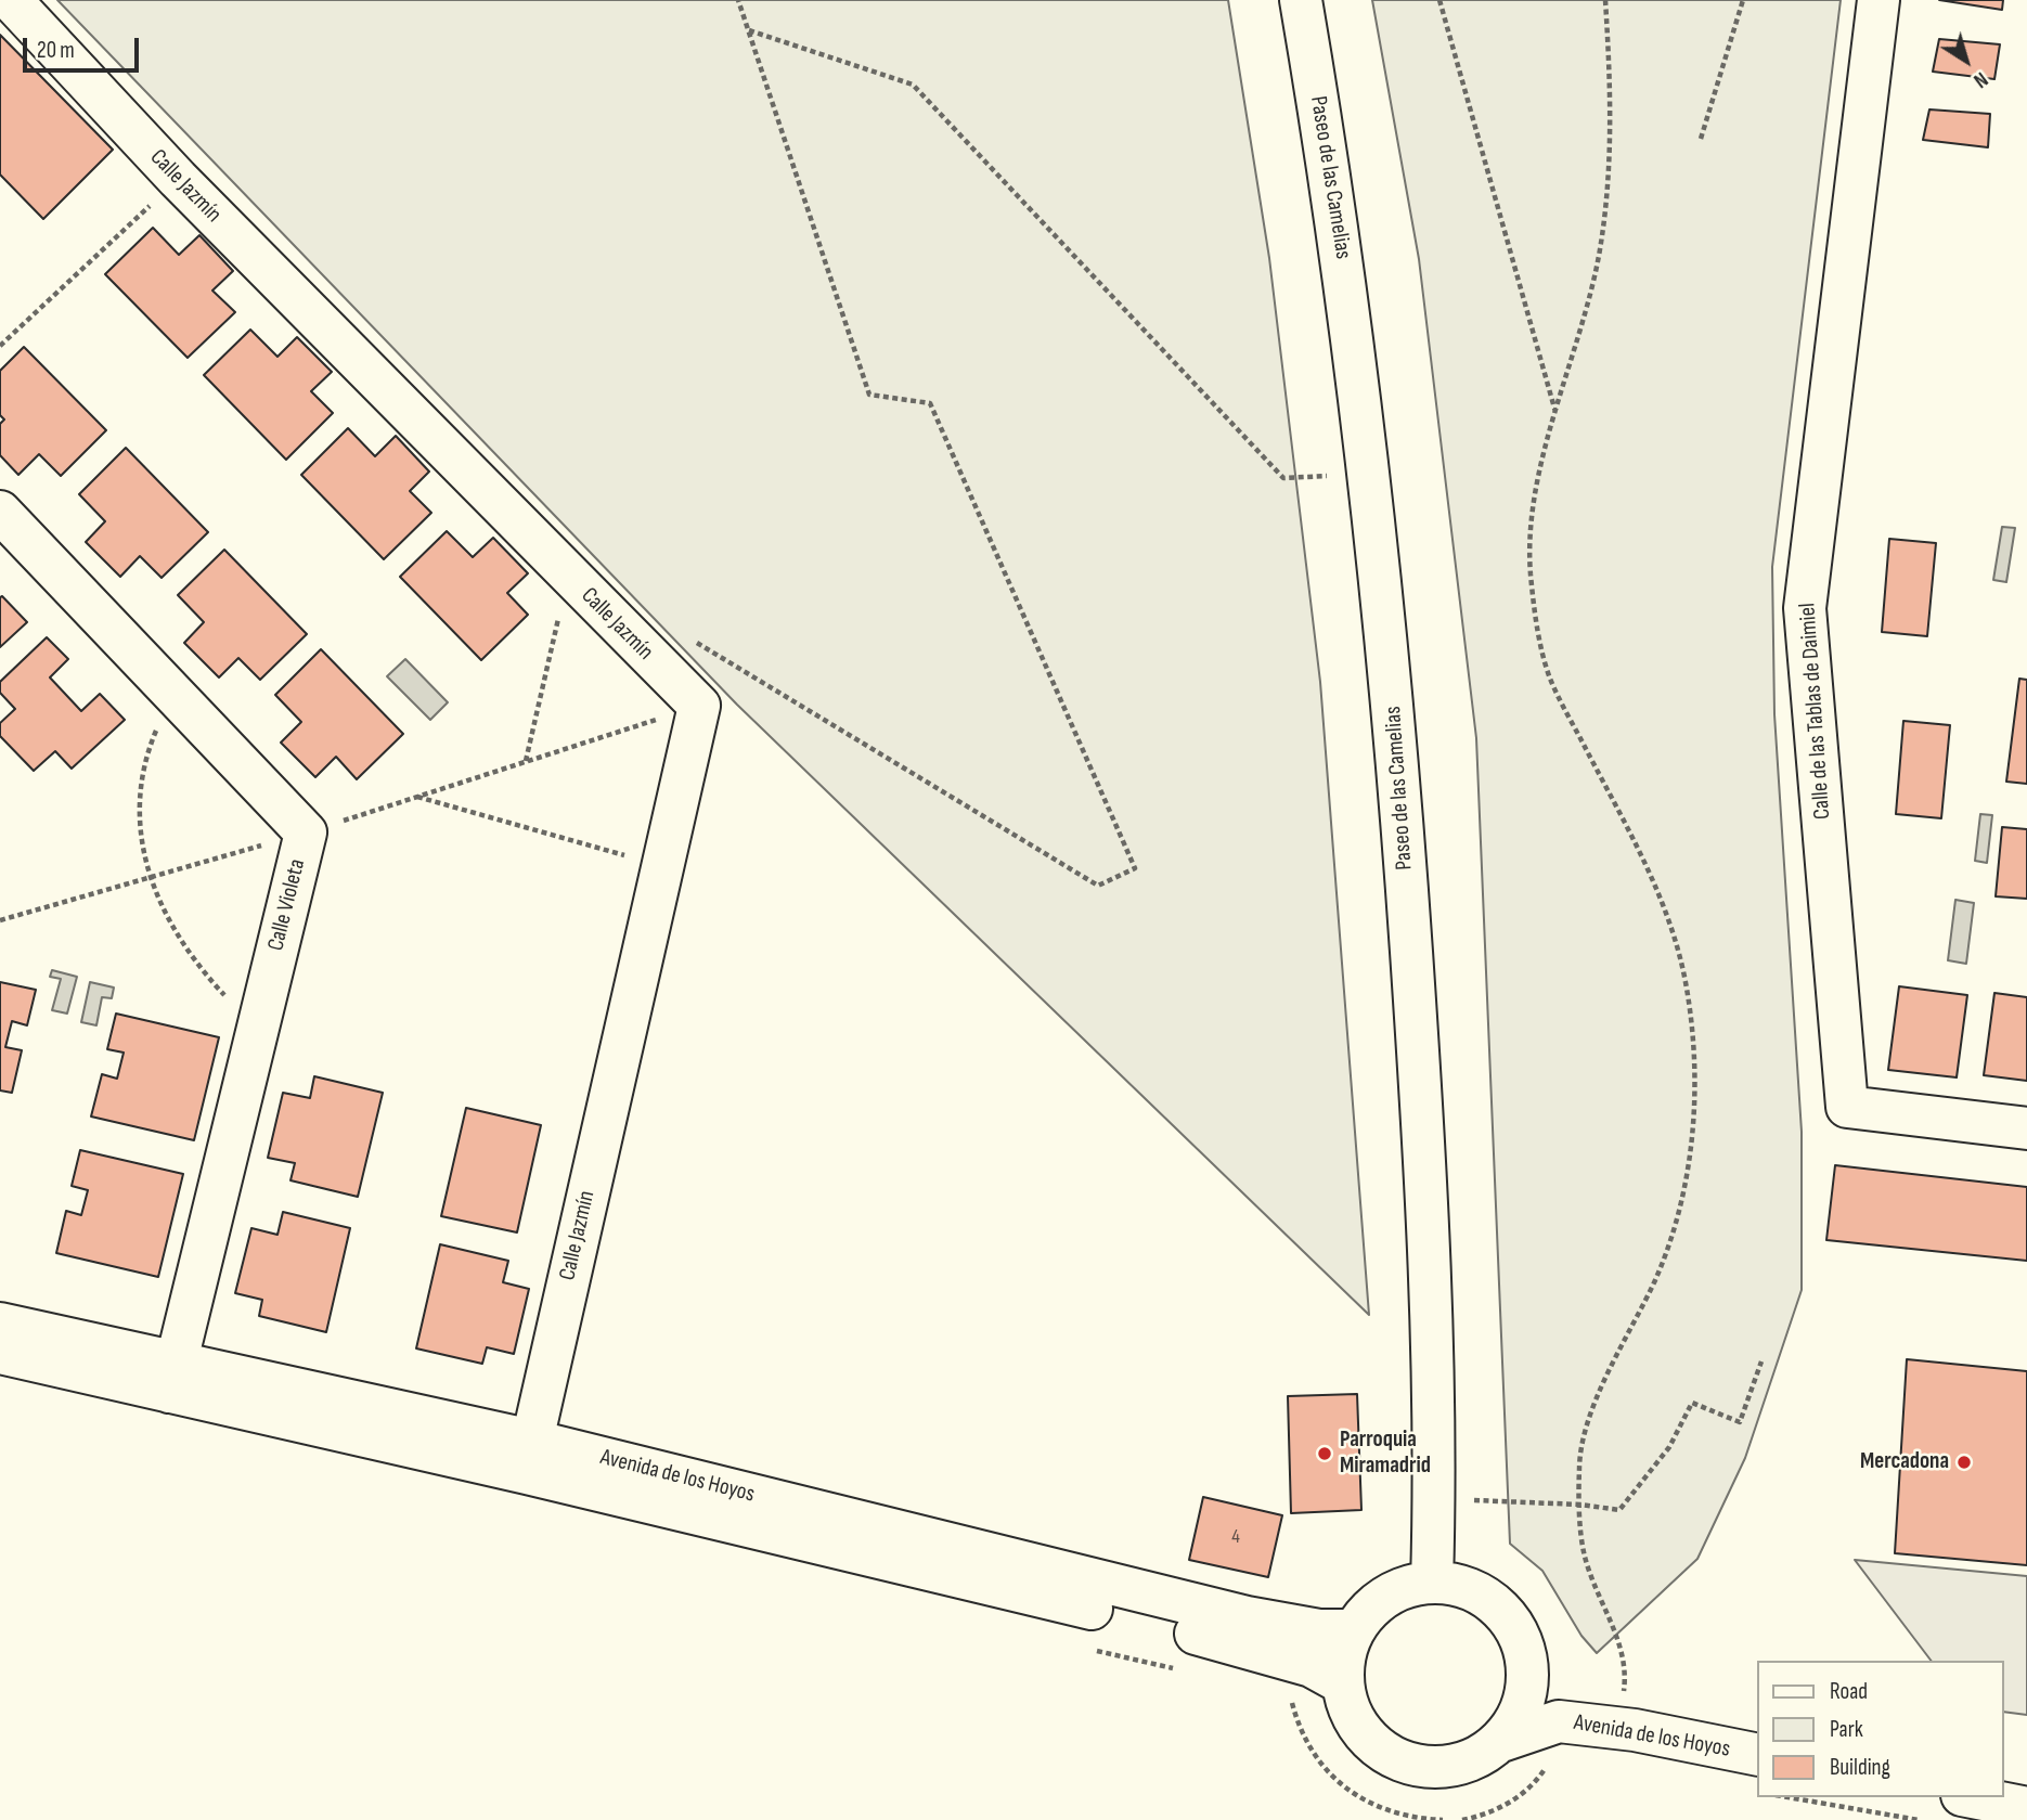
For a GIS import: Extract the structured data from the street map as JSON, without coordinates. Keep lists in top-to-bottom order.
{
  "streets": {
    "street": [
      "Paseo de las Camelias",
      "Calle Jazmín",
      "Calle de las Tablas de Daimiel",
      "Calle Violeta",
      "Avenida de los Hoyos"
    ]
  },
  "crossings": [
    ["Paseo de las Camelias", "Avenida de los Hoyos"],
    ["Calle Jazmín", "Avenida de los Hoyos"],
    ["Calle Violeta", "Avenida de los Hoyos"]
  ],
  "places": ["Parroquia Miramadrid", "Mercadona"],
  "house_numbers": ["4"],
  "legend": ["Road", "Park", "Building"],
  "scale_bar": "20 m",
  "north": "bottom right"
}
